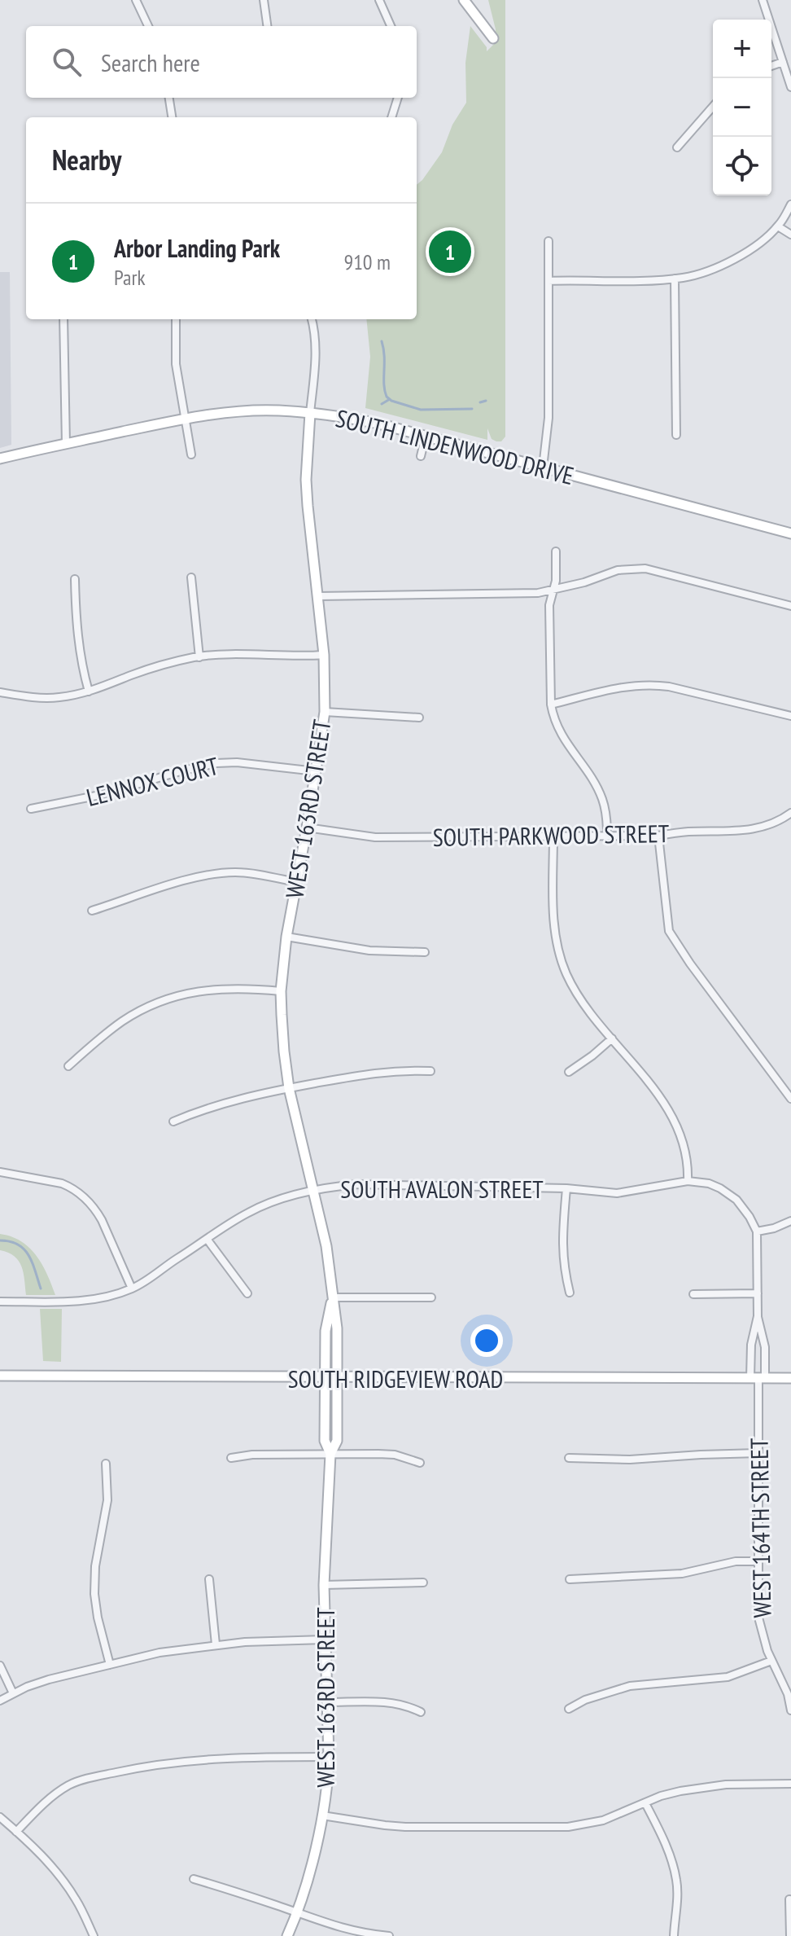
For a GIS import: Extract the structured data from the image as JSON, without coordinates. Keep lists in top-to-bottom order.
{
  "streets": {
    "street": [
      "SOUTH LINDENWOOD DRIVE",
      "LENNOX COURT",
      "WEST 163RD STREET",
      "SOUTH PARKWOOD STREET",
      "SOUTH AVALON STREET",
      "SOUTH RIDGEVIEW ROAD",
      "WEST 164TH STREET"
    ]
  },
  "crossings": [
    ["SOUTH LINDENWOOD DRIVE", "WEST 163RD STREET"],
    ["LENNOX COURT", "WEST 163RD STREET"],
    ["WEST 163RD STREET", "SOUTH PARKWOOD STREET"],
    ["WEST 163RD STREET", "SOUTH AVALON STREET"],
    ["WEST 163RD STREET", "SOUTH RIDGEVIEW ROAD"],
    ["SOUTH RIDGEVIEW ROAD", "WEST 164TH STREET"]
  ],
  "page": {
    "map_buttons": ["+", "−"],
    "search": "Search here",
    "heading": "Nearby",
    "list": [
      {
        "mark": "1",
        "name": "Arbor Landing Park",
        "note": "Park",
        "value": "910 m"
      }
    ],
    "pins": "1"
  }
}
